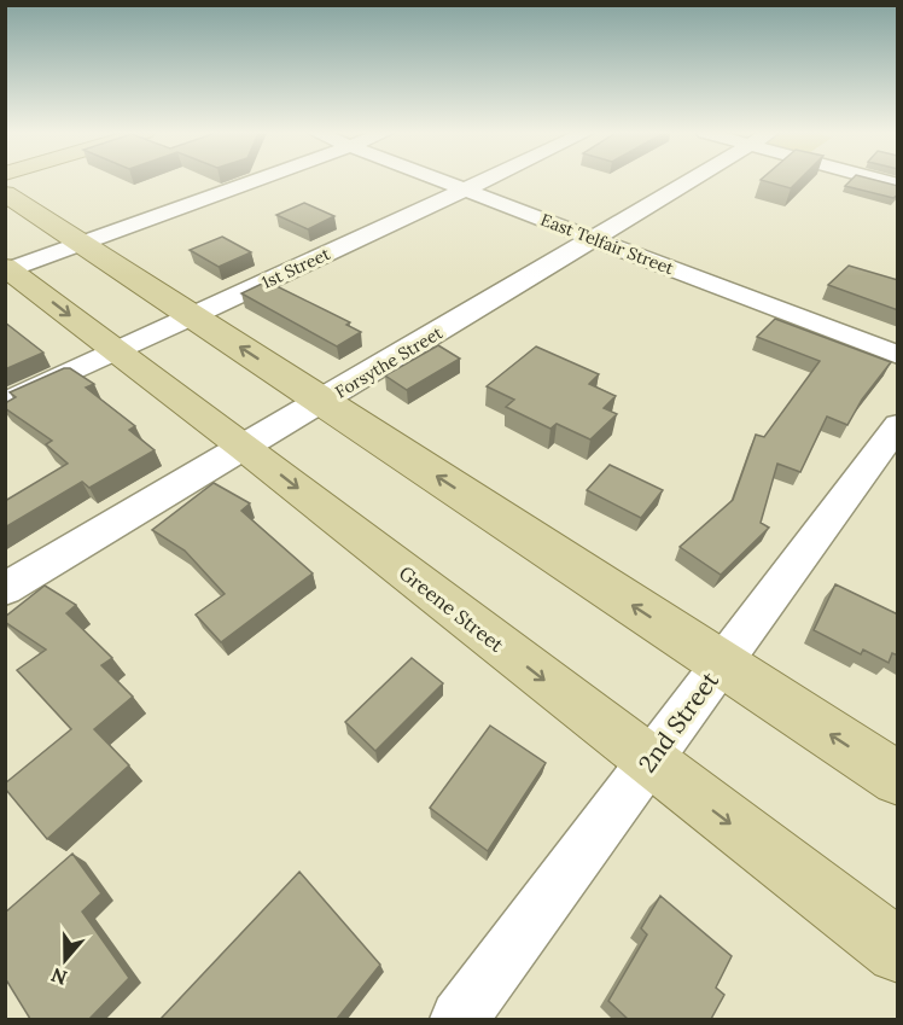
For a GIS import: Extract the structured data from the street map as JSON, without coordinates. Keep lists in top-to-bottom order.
{
  "streets": {
    "main road": ["Greene Street"],
    "street": [
      "East Telfair Street",
      "1st Street",
      "Forsythe Street",
      "2nd Street"
    ]
  },
  "crossings": [
    ["East Telfair Street", "1st Street"],
    ["East Telfair Street", "Forsythe Street"],
    ["1st Street", "Greene Street"],
    ["Forsythe Street", "Greene Street"],
    ["Greene Street", "2nd Street"]
  ],
  "north": "bottom"
}
